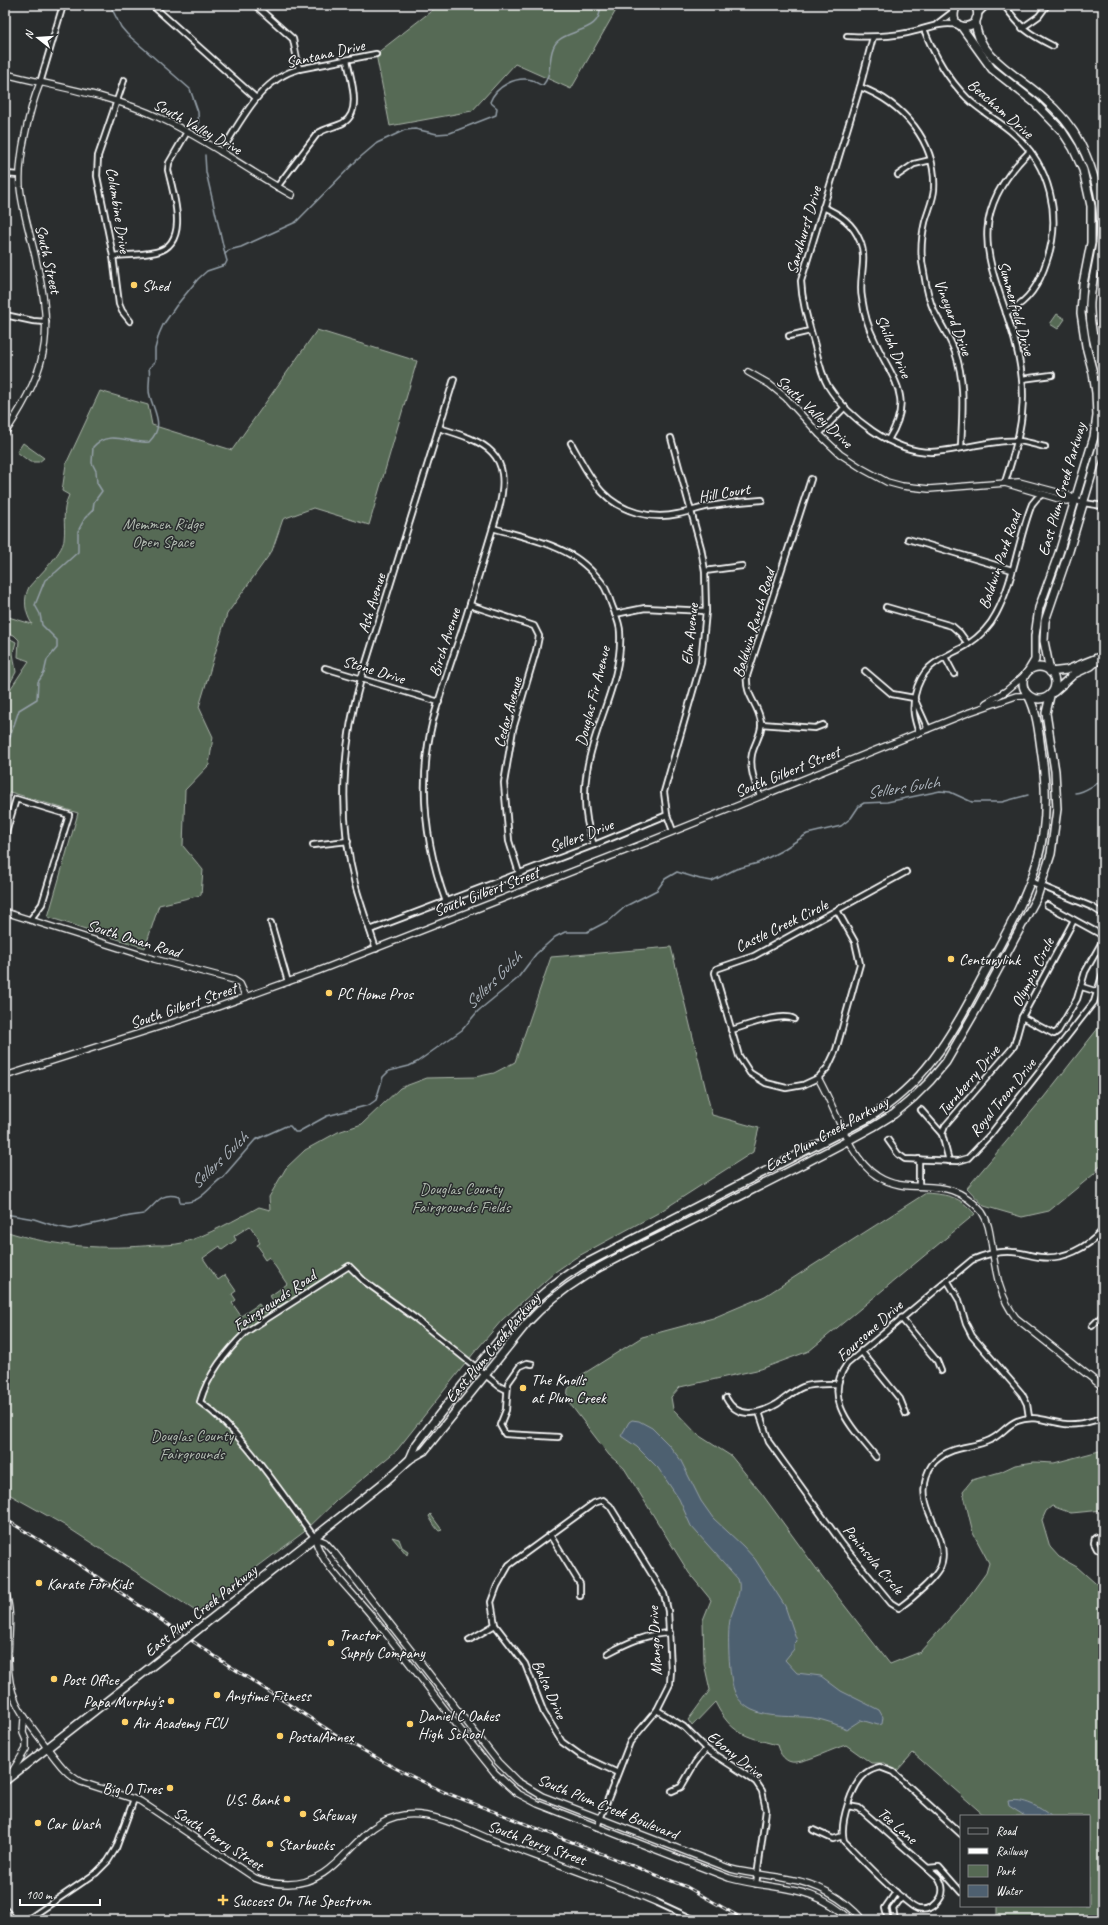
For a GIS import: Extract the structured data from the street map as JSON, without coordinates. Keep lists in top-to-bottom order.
{
  "streets": {
    "main road": ["East Plum Creek Parkway"],
    "street": [
      "Santana Drive",
      "Beacham Drive",
      "South Valley Drive",
      "Columbine Drive",
      "Sandhurst Drive",
      "South Street",
      "Summerfield Drive",
      "Vineyard Drive",
      "Shiloh Drive",
      "Hill Court",
      "Baldwin Park Road",
      "Ash Avenue",
      "Baldwin Ranch Road",
      "Elm Avenue",
      "Birch Avenue",
      "Stone Drive",
      "Douglas Fir Avenue",
      "Cedar Avenue",
      "South Gilbert Street",
      "Sellers Drive",
      "Castle Creek Circle",
      "South Oman Road",
      "Olympia Circle",
      "Turnberry Drive",
      "Royal Troon Drive",
      "Fairgrounds Road",
      "Foursome Drive",
      "Peninsula Circle",
      "Mango Drive",
      "Balsa Drive",
      "Ebony Drive",
      "South Plum Creek Boulevard",
      "Tee Lane",
      "South Perry Street"
    ]
  },
  "crossings": [
    ["Santana Drive", "South Valley Drive"],
    ["Beacham Drive", "Summerfield Drive"],
    ["South Valley Drive", "Columbine Drive"],
    ["South Valley Drive", "South Street"],
    ["South Valley Drive", "Summerfield Drive"],
    ["South Valley Drive", "East Plum Creek Parkway"],
    ["South Valley Drive", "Baldwin Park Road"],
    ["Sandhurst Drive", "Summerfield Drive"],
    ["Sandhurst Drive", "Vineyard Drive"],
    ["Sandhurst Drive", "Shiloh Drive"],
    ["East Plum Creek Parkway", "South Gilbert Street"],
    ["East Plum Creek Parkway", "Fairgrounds Road"],
    ["East Plum Creek Parkway", "South Plum Creek Boulevard"],
    ["East Plum Creek Parkway", "South Perry Street"],
    ["Hill Court", "Elm Avenue"],
    ["Baldwin Park Road", "South Gilbert Street"],
    ["Ash Avenue", "Birch Avenue"],
    ["Ash Avenue", "Stone Drive"],
    ["Ash Avenue", "South Gilbert Street"],
    ["Ash Avenue", "Sellers Drive"],
    ["Elm Avenue", "South Gilbert Street"],
    ["Elm Avenue", "Sellers Drive"],
    ["Birch Avenue", "Stone Drive"],
    ["Birch Avenue", "Douglas Fir Avenue"],
    ["Birch Avenue", "Cedar Avenue"],
    ["Birch Avenue", "Sellers Drive"],
    ["Douglas Fir Avenue", "Sellers Drive"],
    ["Cedar Avenue", "Sellers Drive"],
    ["South Gilbert Street", "South Oman Road"],
    ["Olympia Circle", "Turnberry Drive"],
    ["Turnberry Drive", "Royal Troon Drive"],
    ["Fairgrounds Road", "South Plum Creek Boulevard"],
    ["Mango Drive", "Balsa Drive"],
    ["Mango Drive", "Ebony Drive"],
    ["Mango Drive", "South Plum Creek Boulevard"],
    ["Ebony Drive", "South Plum Creek Boulevard"]
  ],
  "water": ["Sellers Gulch"],
  "parks": ["Memmen Ridge Open Space", "Douglas County Fairgrounds Fields", "Douglas County Fairgrounds"],
  "places": {
    "other": [
      "Shed",
      "Centurylink",
      "PC Home Pros",
      "The Knolls at Plum Creek",
      "Karate For Kids",
      "Tractor Supply Company",
      "Post Office",
      "Anytime Fitness",
      "Papa Murphy's",
      "Air Academy FCU",
      "Daniel C Oakes High School",
      "PostalAnnex",
      "Big O Tires",
      "U.S. Bank",
      "Safeway",
      "Car Wash",
      "Starbucks"
    ],
    "health": ["Success On The Spectrum"]
  },
  "legend": [
    "Road",
    "Railway",
    "Park",
    "Water"
  ],
  "scale_bar": "100 m",
  "north": "left"
}
